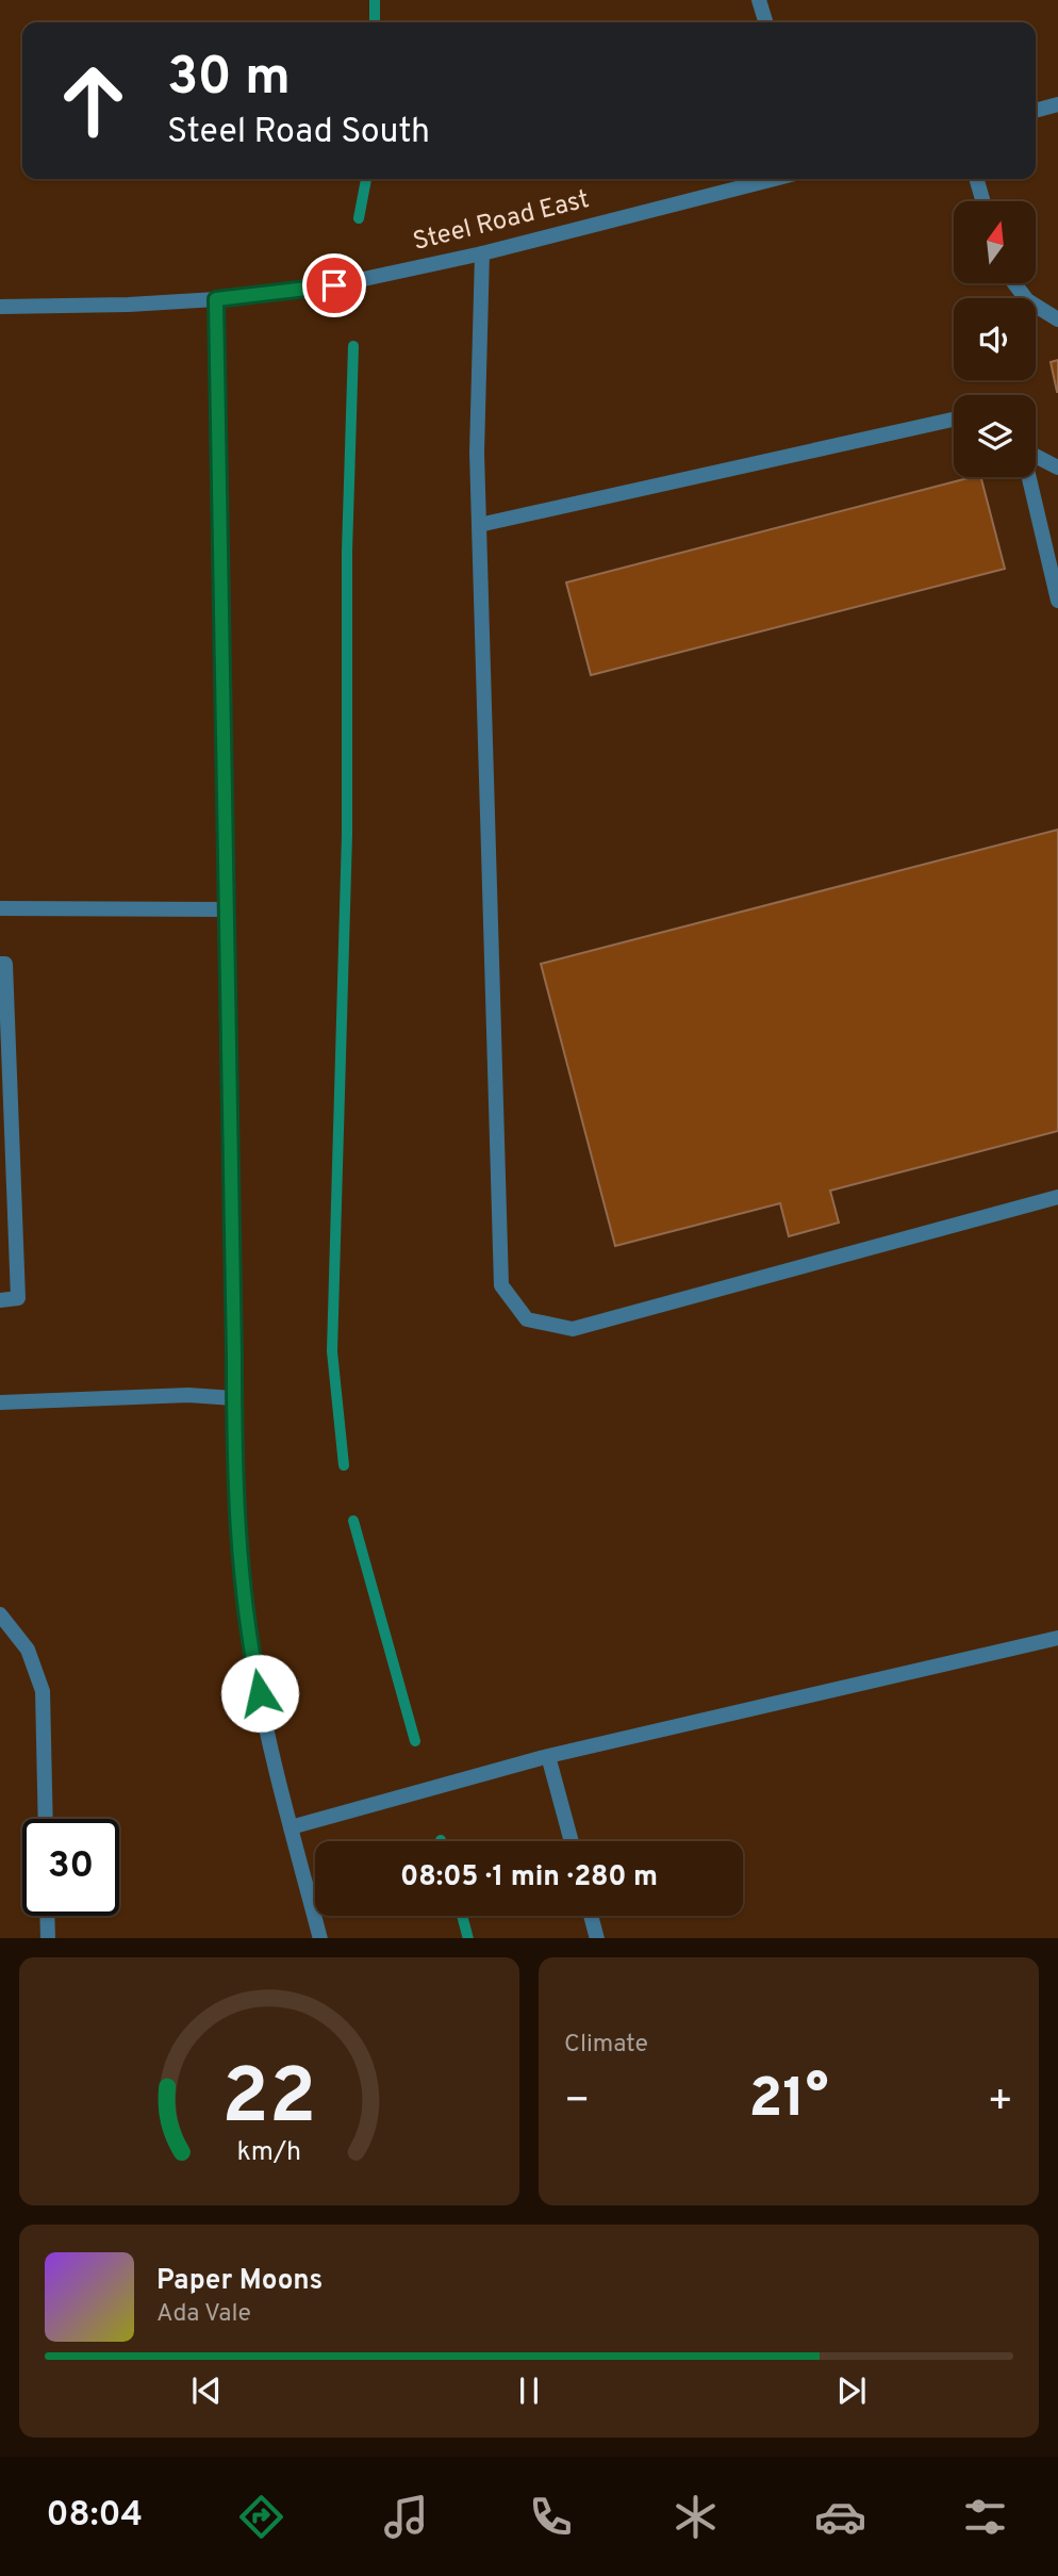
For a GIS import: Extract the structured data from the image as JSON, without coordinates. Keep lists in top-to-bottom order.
{
  "streets": {
    "street": ["Steel Road East"]
  },
  "north": "top",
  "page": {
    "turn": ["30 m", "Steel Road South"],
    "limit": "30",
    "trip": "08:05 · 1 min · 280 m",
    "tile": "Climate",
    "heat": ["−", "21°", "+"],
    "song": ["Paper Moons", "Ada Vale"],
    "tabs": "08:04",
    "gauge": ["22", "km/h"]
  }
}
